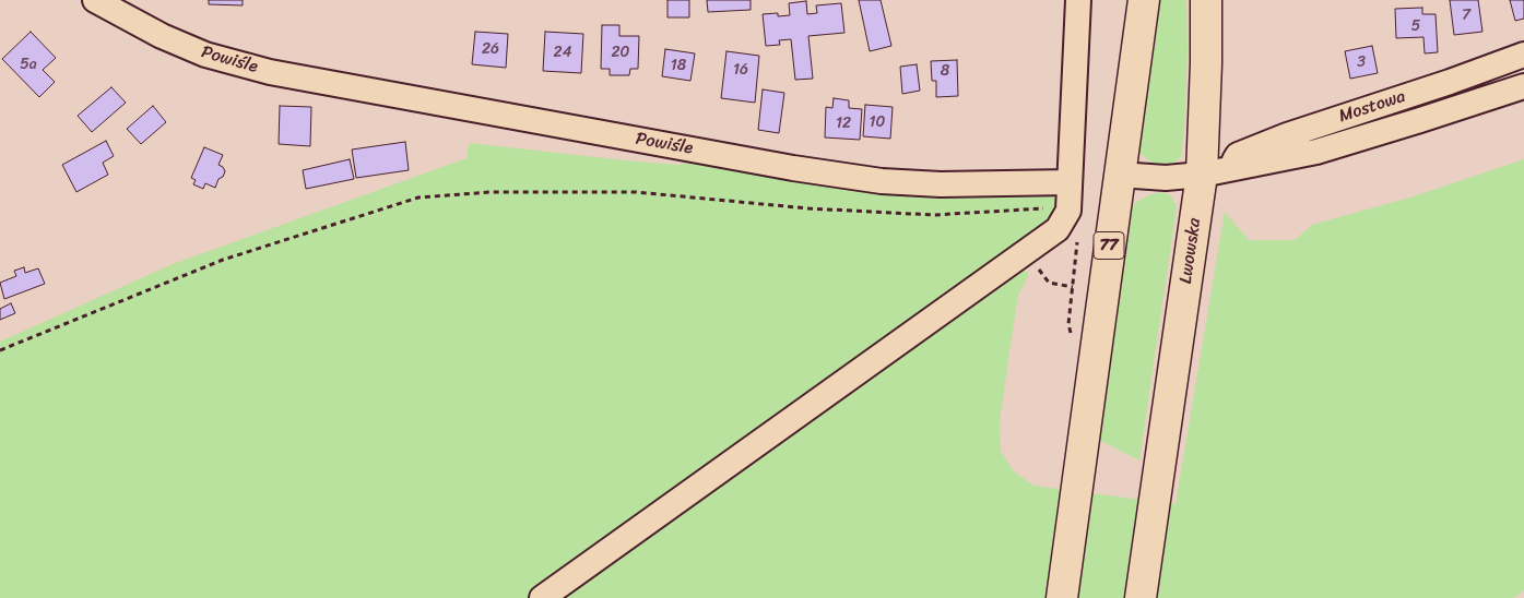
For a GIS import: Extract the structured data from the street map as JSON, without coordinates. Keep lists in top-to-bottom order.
{
  "streets": {
    "main road": ["77", "Lwowska"],
    "street": ["Powiśle", "Mostowa"]
  },
  "crossings": [
    ["Mostowa", "Lwowska"]
  ],
  "house_numbers": [
    "7",
    "5",
    "26",
    "24",
    "20",
    "3",
    "5a",
    "18",
    "16",
    "8",
    "10",
    "12"
  ]
}
